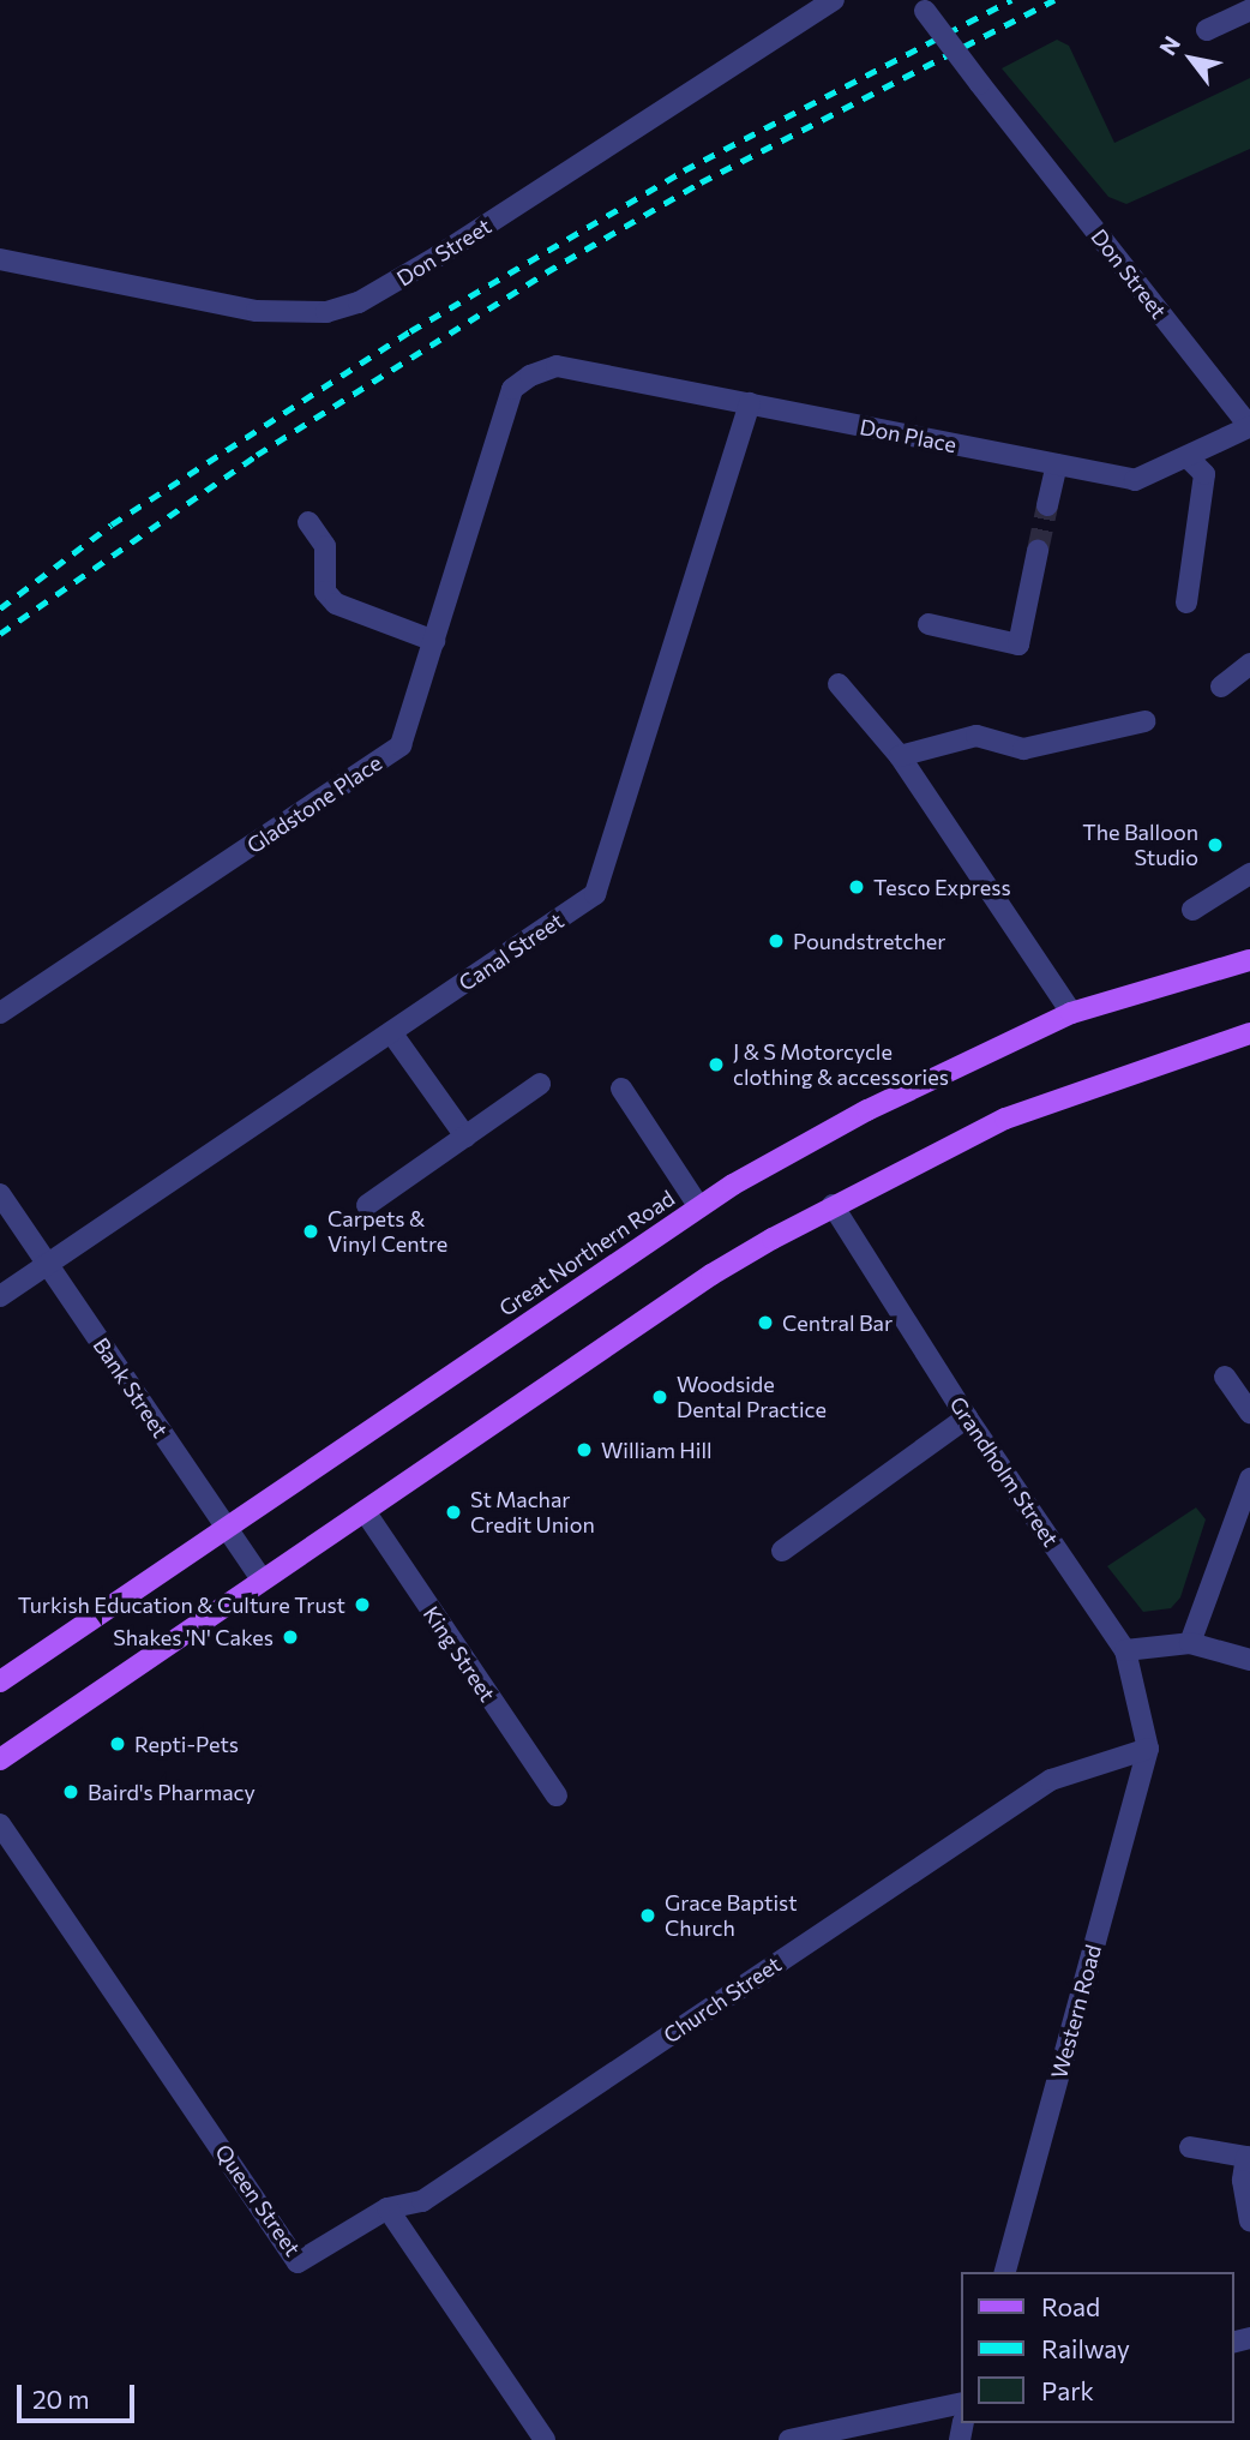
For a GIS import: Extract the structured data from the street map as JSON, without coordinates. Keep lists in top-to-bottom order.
{
  "streets": {
    "main road": ["Great Northern Road"],
    "street": [
      "Don Street",
      "Don Place",
      "Gladstone Place",
      "Canal Street",
      "Bank Street",
      "Grandholm Street",
      "King Street",
      "Church Street",
      "Western Road",
      "Queen Street"
    ]
  },
  "crossings": [
    ["Don Street", "Don Place"],
    ["Don Place", "Gladstone Place"],
    ["Don Place", "Canal Street"],
    ["Canal Street", "Bank Street"],
    ["Great Northern Road", "Bank Street"],
    ["Grandholm Street", "Church Street"],
    ["Grandholm Street", "Western Road"],
    ["Church Street", "Western Road"],
    ["Church Street", "Queen Street"]
  ],
  "places": [
    "The Balloon Studio",
    "Tesco Express",
    "Poundstretcher",
    "J & S Motorcycle clothing & accessories",
    "Carpets & Vinyl Centre",
    "Central Bar",
    "Woodside Dental Practice",
    "William Hill",
    "St Machar Credit Union",
    "Turkish Education & Culture Trust",
    "Shakes 'N' Cakes",
    "Repti-Pets",
    "Baird's Pharmacy",
    "Grace Baptist Church"
  ],
  "legend": ["Road", "Railway", "Park"],
  "scale_bar": "20 m",
  "north": "top left"
}
